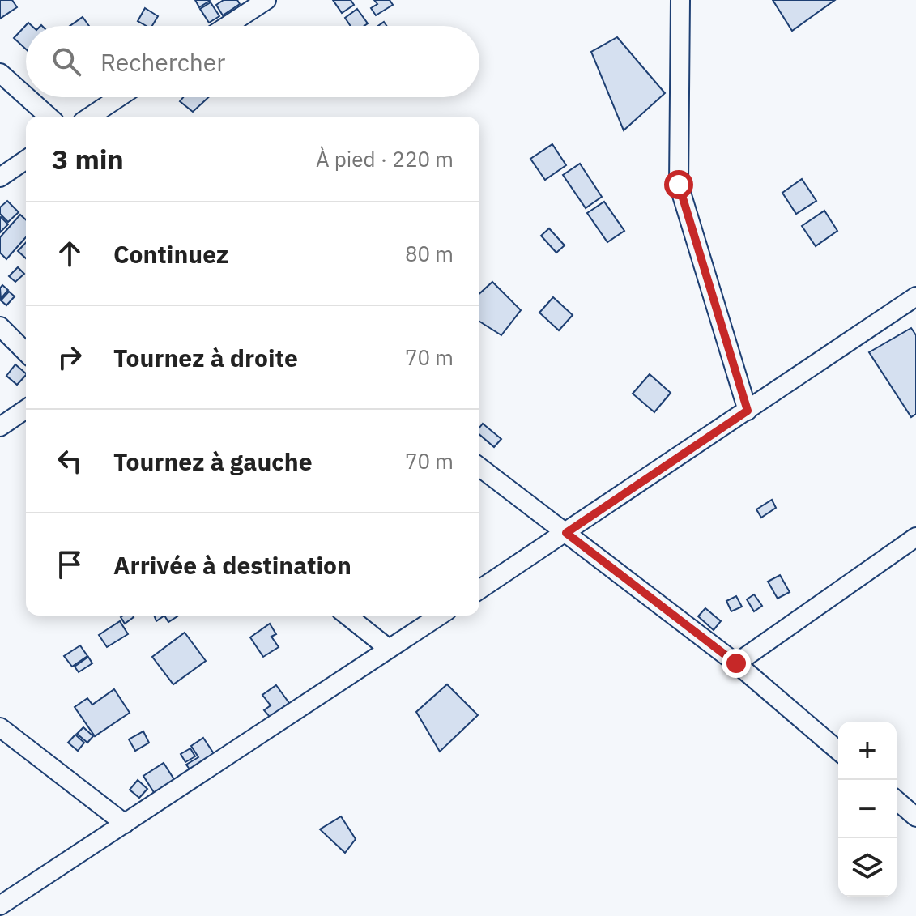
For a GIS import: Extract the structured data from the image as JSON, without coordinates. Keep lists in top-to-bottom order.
{
  "page": {
    "search": "Rechercher",
    "heading": ["3 min", "À pied · 220 m"],
    "list": [
      ["Continuez", "80 m"],
      ["Tournez à droite", "70 m"],
      ["Tournez à gauche", "70 m"],
      "Arrivée à destination"
    ],
    "map_buttons": ["+", "−"]
  }
}
